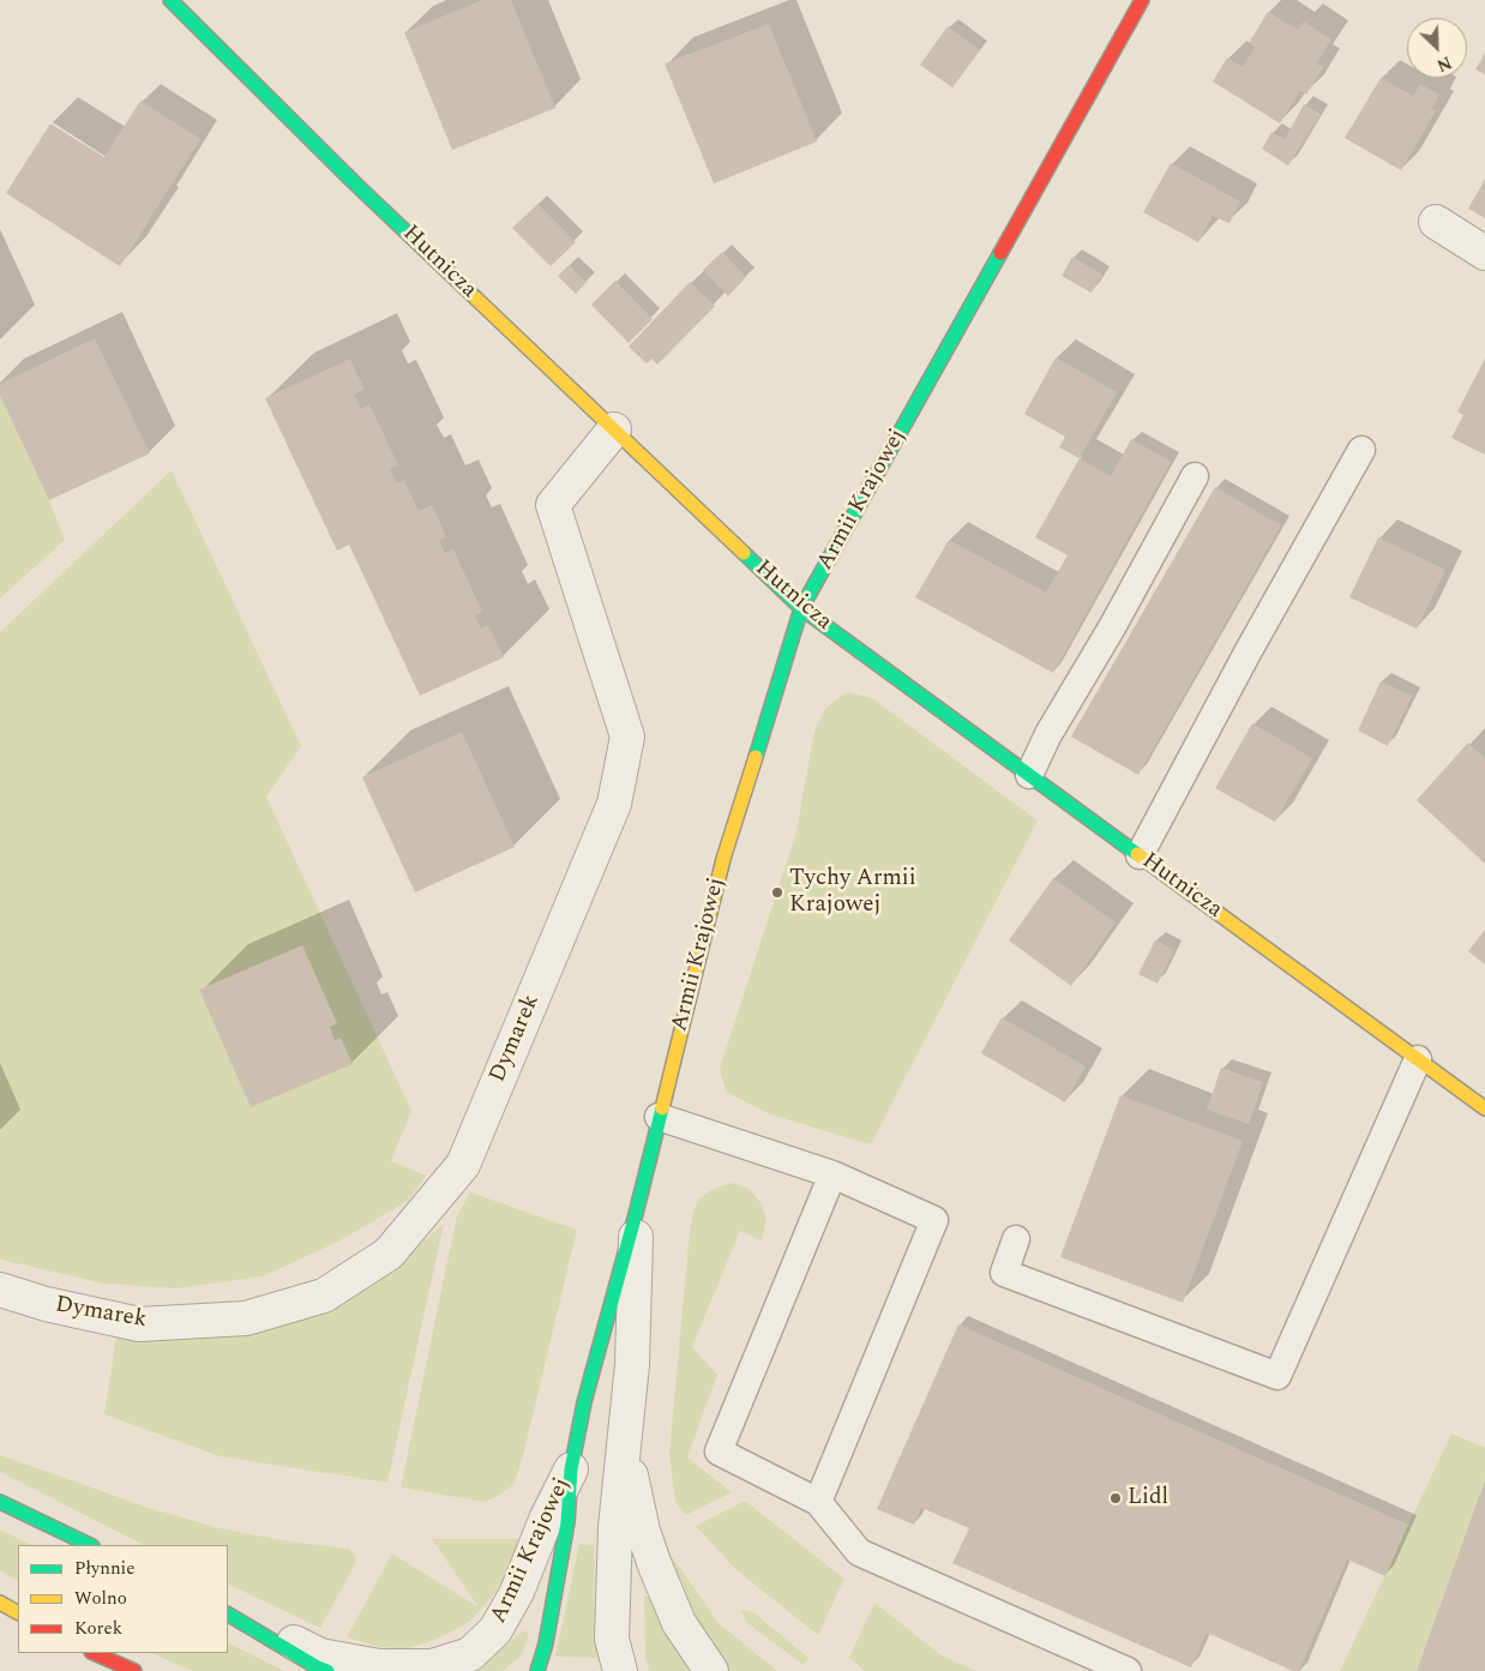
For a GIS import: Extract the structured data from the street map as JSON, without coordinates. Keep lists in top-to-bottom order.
{
  "streets": {
    "street": ["Hutnicza", "Armii Krajowej", "Dymarek"]
  },
  "crossings": [
    ["Hutnicza", "Armii Krajowej"],
    ["Hutnicza", "Dymarek"]
  ],
  "places": ["Tychy Armii Krajowej", "Lidl"],
  "legend": ["Płynnie", "Wolno", "Korek"],
  "north": "bottom right"
}
